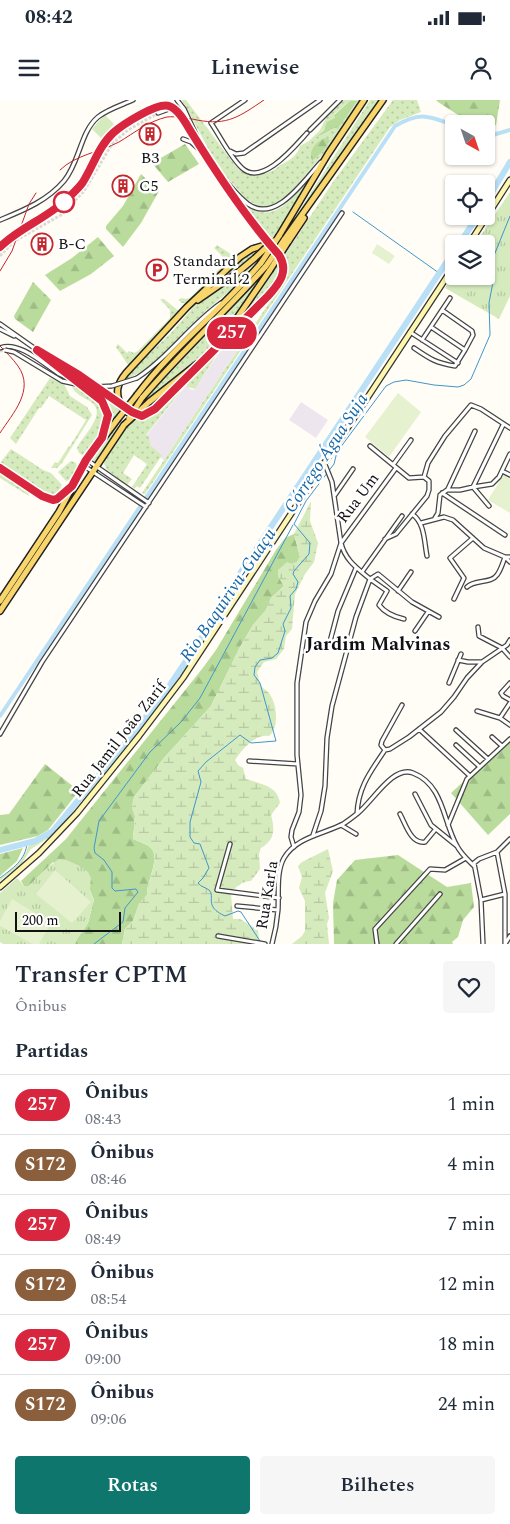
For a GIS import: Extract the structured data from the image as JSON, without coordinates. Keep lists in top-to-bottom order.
{
  "streets": {
    "main road": ["Rua Jamil João Zarif"],
    "street": ["Rua Um", "Rua Karla"]
  },
  "districts": ["Jardim Malvinas"],
  "water": ["Córrego Água Suja", "Rio Baquirivu-Guaçu"],
  "places": {
    "building": ["B3", "C5", "B-C"],
    "parking": ["Standard Terminal 2"]
  },
  "lines": ["bus line 257"],
  "scale_bar": "200 m",
  "north": "bottom right",
  "page": {
    "status": "08:42",
    "header": "Linewise",
    "on_map": "257",
    "scale": "200 m",
    "heading": [
      ["Transfer CPTM", "Ônibus"],
      "Partidas"
    ],
    "list": [
      {
        "mark": "257",
        "name": "Ônibus",
        "note": "08:43",
        "value": "1 min"
      },
      {
        "mark": "S172",
        "name": "Ônibus",
        "note": "08:46",
        "value": "4 min"
      },
      {
        "mark": "257",
        "name": "Ônibus",
        "note": "08:49",
        "value": "7 min"
      },
      {
        "mark": "S172",
        "name": "Ônibus",
        "note": "08:54",
        "value": "12 min"
      },
      {
        "mark": "257",
        "name": "Ônibus",
        "note": "09:00",
        "value": "18 min"
      },
      {
        "mark": "S172",
        "name": "Ônibus",
        "note": "09:06",
        "value": "24 min"
      }
    ],
    "buttons": ["Rotas", "Bilhetes"]
  }
}
